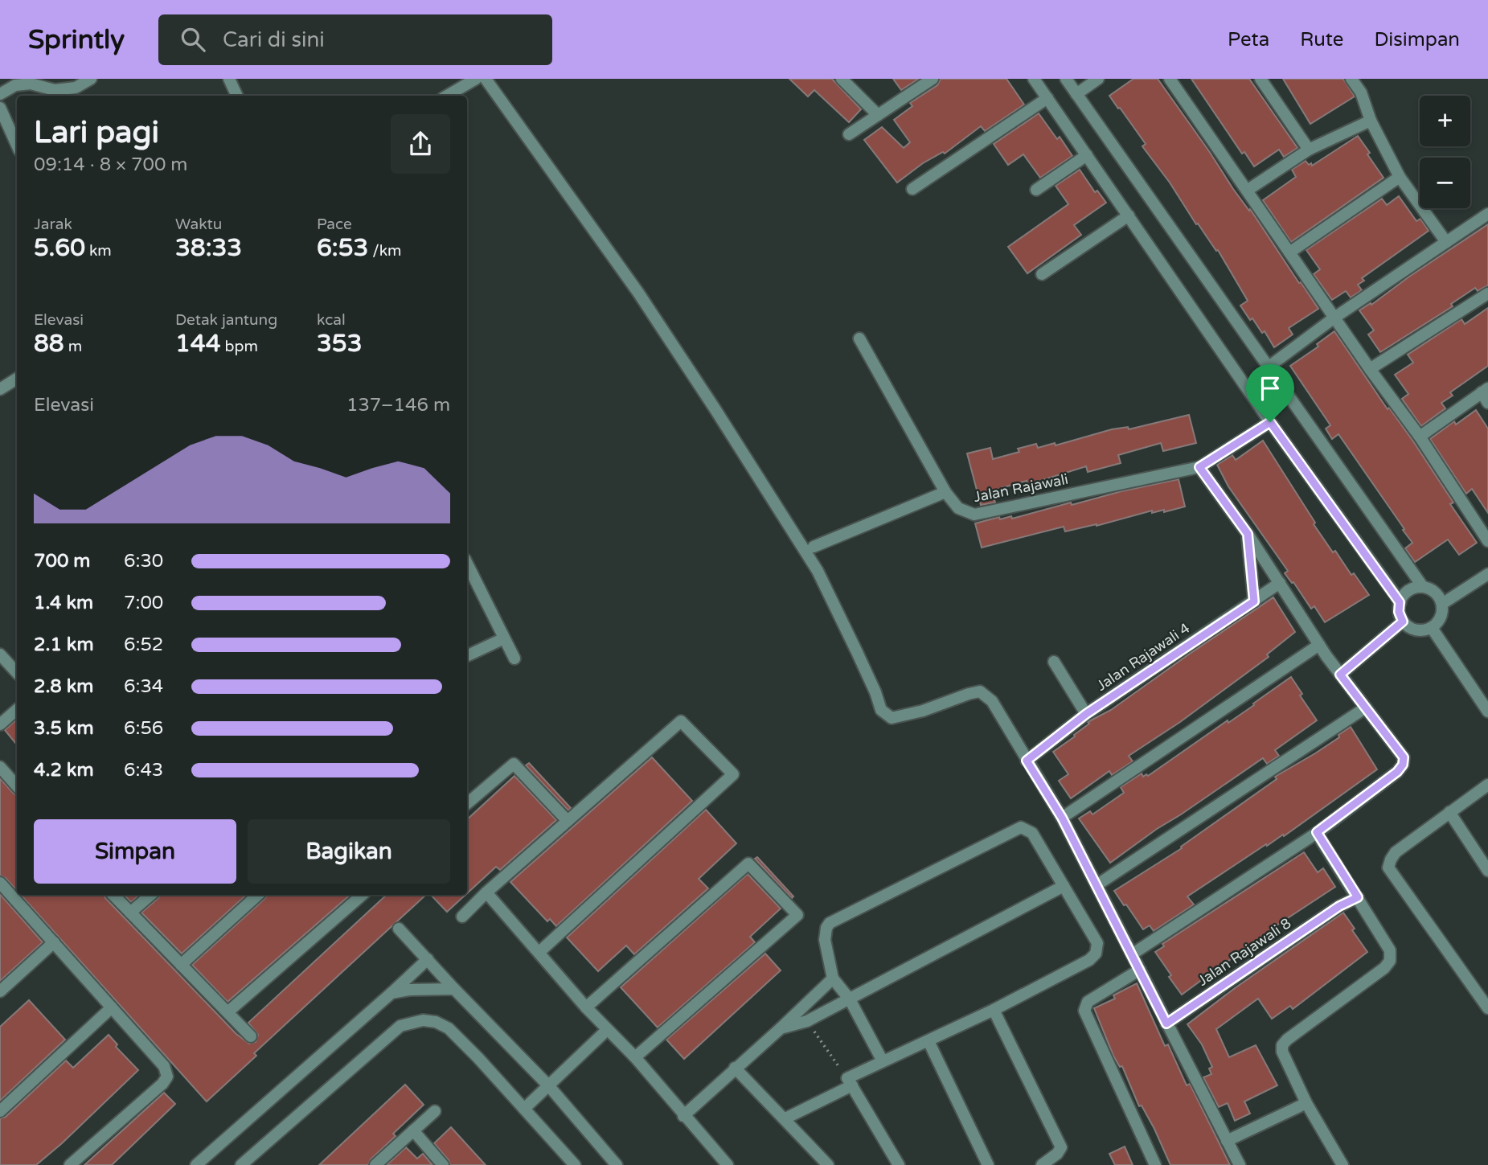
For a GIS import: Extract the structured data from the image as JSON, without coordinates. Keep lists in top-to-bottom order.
{
  "streets": {
    "street": ["Jalan Rajawali", "Jalan Rajawali 4", "Jalan Rajawali 8"]
  },
  "page": {
    "header": "Sprintly",
    "search": "Cari di sini",
    "nav": ["Peta", "Rute", "Disimpan"],
    "map_buttons": ["+", "−"],
    "heading": ["Lari pagi", "09:14 · 8 × 700 m"],
    "stats": [
      ["Jarak", "5.60 km"],
      ["Waktu", "38:33"],
      ["Pace", "6:53 /km"],
      ["Elevasi", "88 m"],
      ["Detak jantung", "144 bpm"],
      ["kcal", "353"]
    ],
    "chart": ["Elevasi", "137–146 m"],
    "list": [
      {
        "name": "700 m",
        "note": "6:30"
      },
      {
        "name": "1.4 km",
        "note": "7:00"
      },
      {
        "name": "2.1 km",
        "note": "6:52"
      },
      {
        "name": "2.8 km",
        "note": "6:34"
      },
      {
        "name": "3.5 km",
        "note": "6:56"
      },
      {
        "name": "4.2 km",
        "note": "6:43"
      }
    ],
    "buttons": ["Simpan", "Bagikan"]
  }
}
